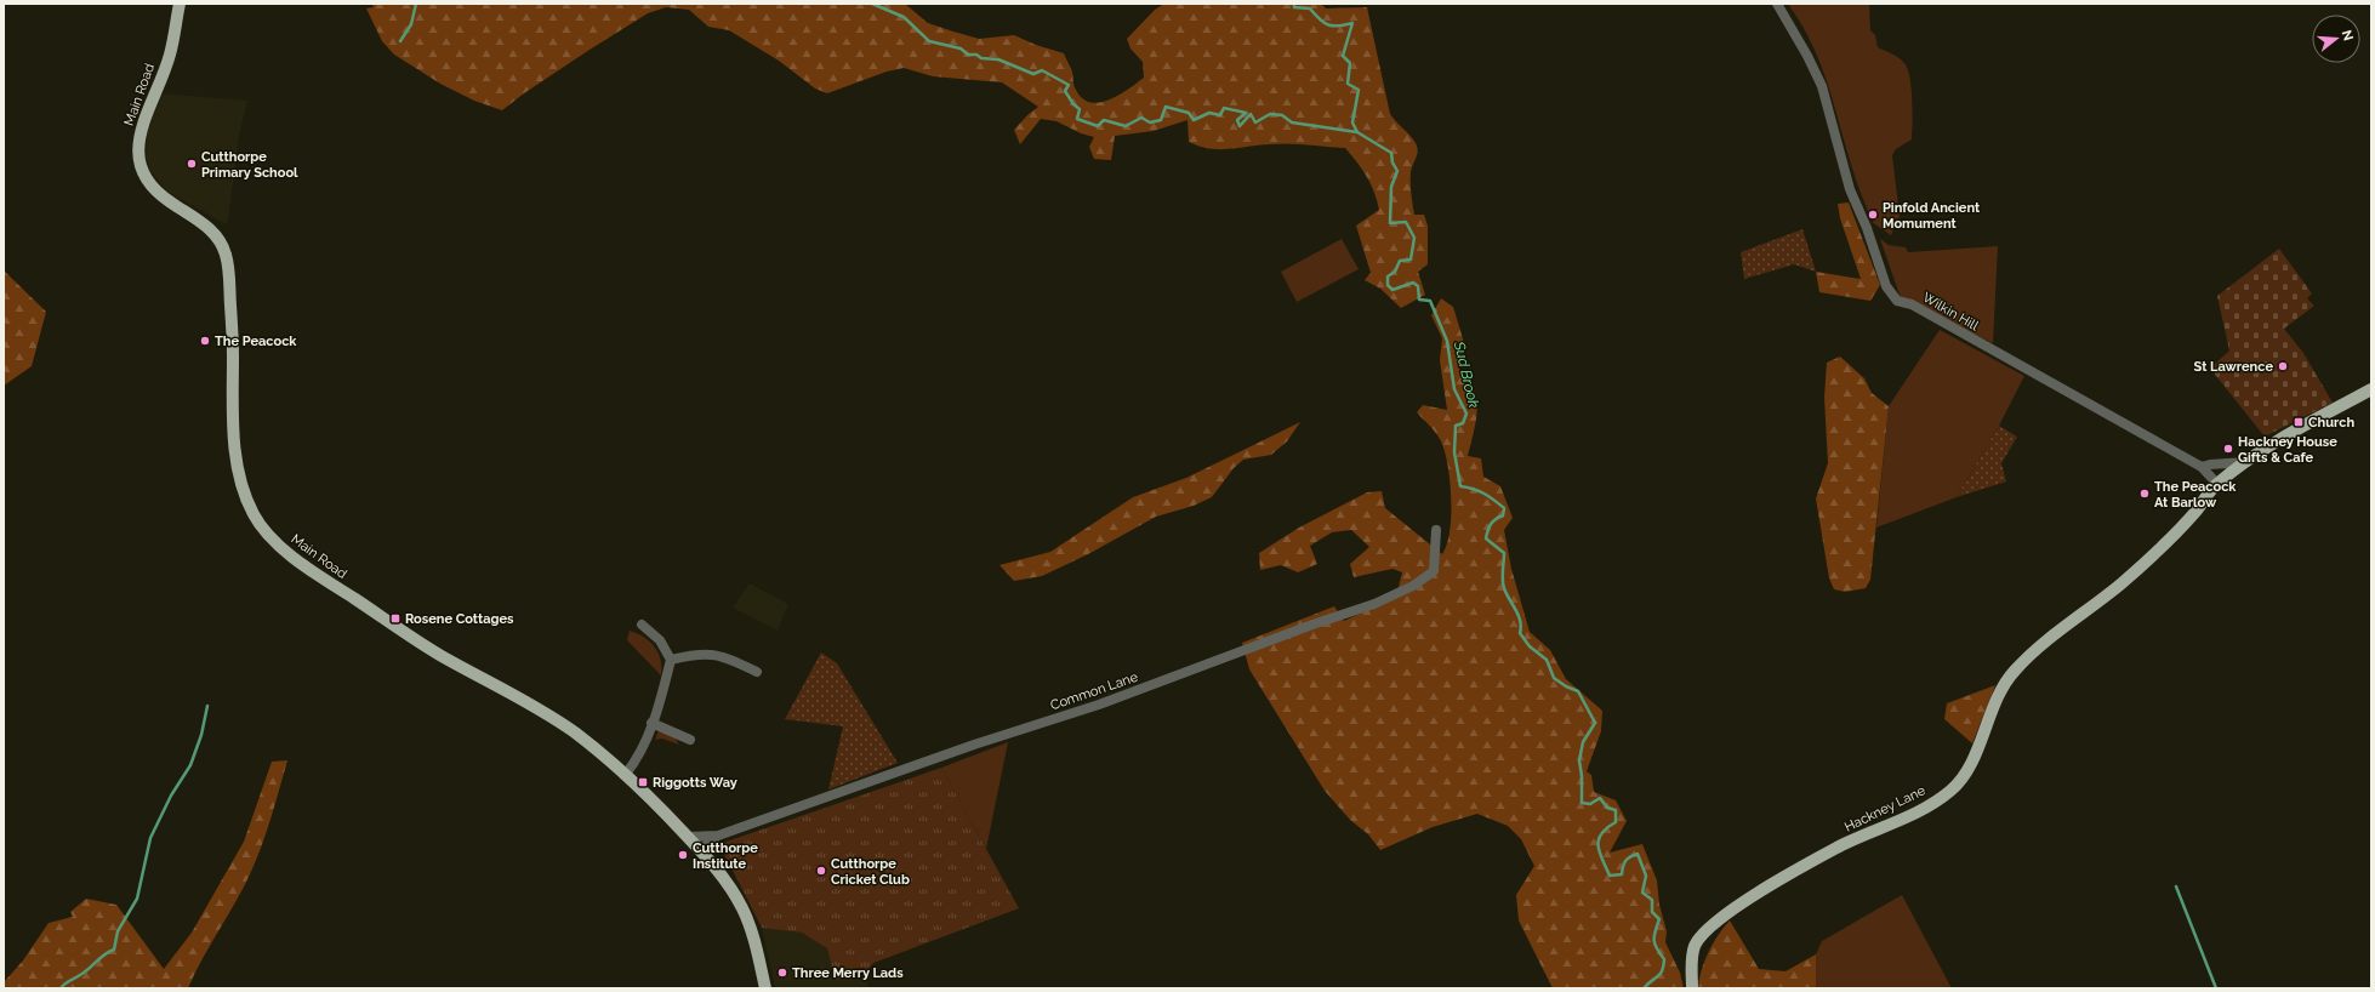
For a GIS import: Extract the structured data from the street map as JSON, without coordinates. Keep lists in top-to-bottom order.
{
  "streets": {
    "main road": ["Main Road", "Hackney Lane"],
    "street": ["Wilkin Hill", "Common Lane"]
  },
  "crossings": [
    ["Main Road", "Common Lane"],
    ["Wilkin Hill", "Hackney Lane"]
  ],
  "water": ["Sud Brook"],
  "places": {
    "other": [
      "Cutthorpe Primary School",
      "Pinfold Ancient Momument",
      "The Peacock",
      "St Lawrence",
      "Hackney House Gifts & Cafe",
      "The Peacock At Barlow",
      "Cutthorpe Institute",
      "Cutthorpe Cricket Club",
      "Three Merry Lads"
    ],
    "transit": ["Church", "Rosene Cottages", "Riggotts Way"]
  },
  "north": "right"
}
